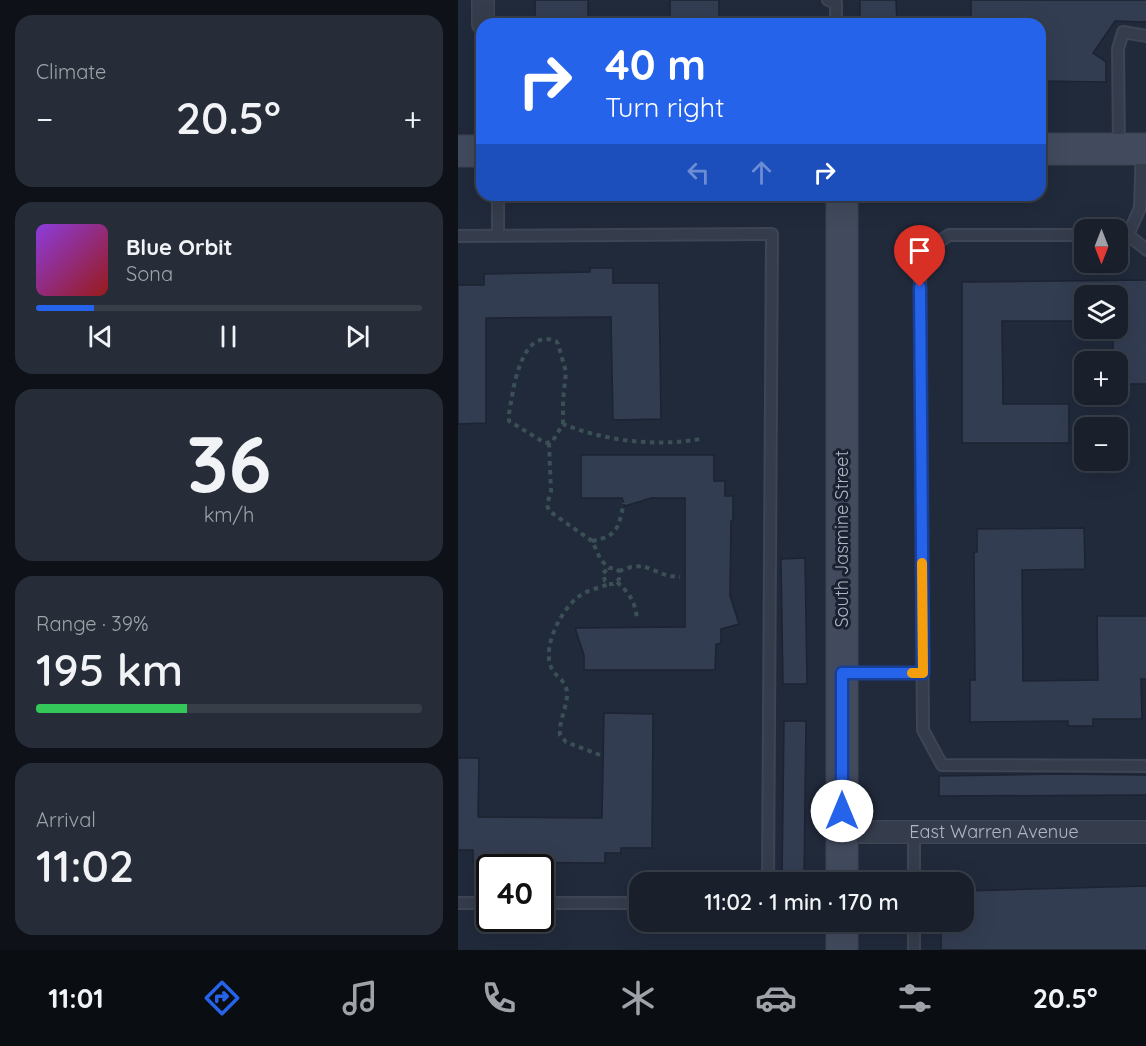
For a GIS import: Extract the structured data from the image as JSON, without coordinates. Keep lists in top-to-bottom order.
{
  "streets": {
    "street": ["South Jasmine Street", "East Warren Avenue"]
  },
  "crossings": [
    ["South Jasmine Street", "East Warren Avenue"]
  ],
  "north": "bottom",
  "page": {
    "tile": [
      "Climate",
      ["36", "km/h"],
      ["Range · 39%", "195 km"],
      ["Arrival", "11:02"]
    ],
    "turn": ["40 m", "Turn right"],
    "heat": ["−", "20.5°", "+"],
    "map_buttons": ["+", "−"],
    "song": ["Blue Orbit", "Sona"],
    "limit": "40",
    "trip": "11:02 · 1 min · 170 m",
    "tabs": ["11:01", "20.5°"]
  }
}
